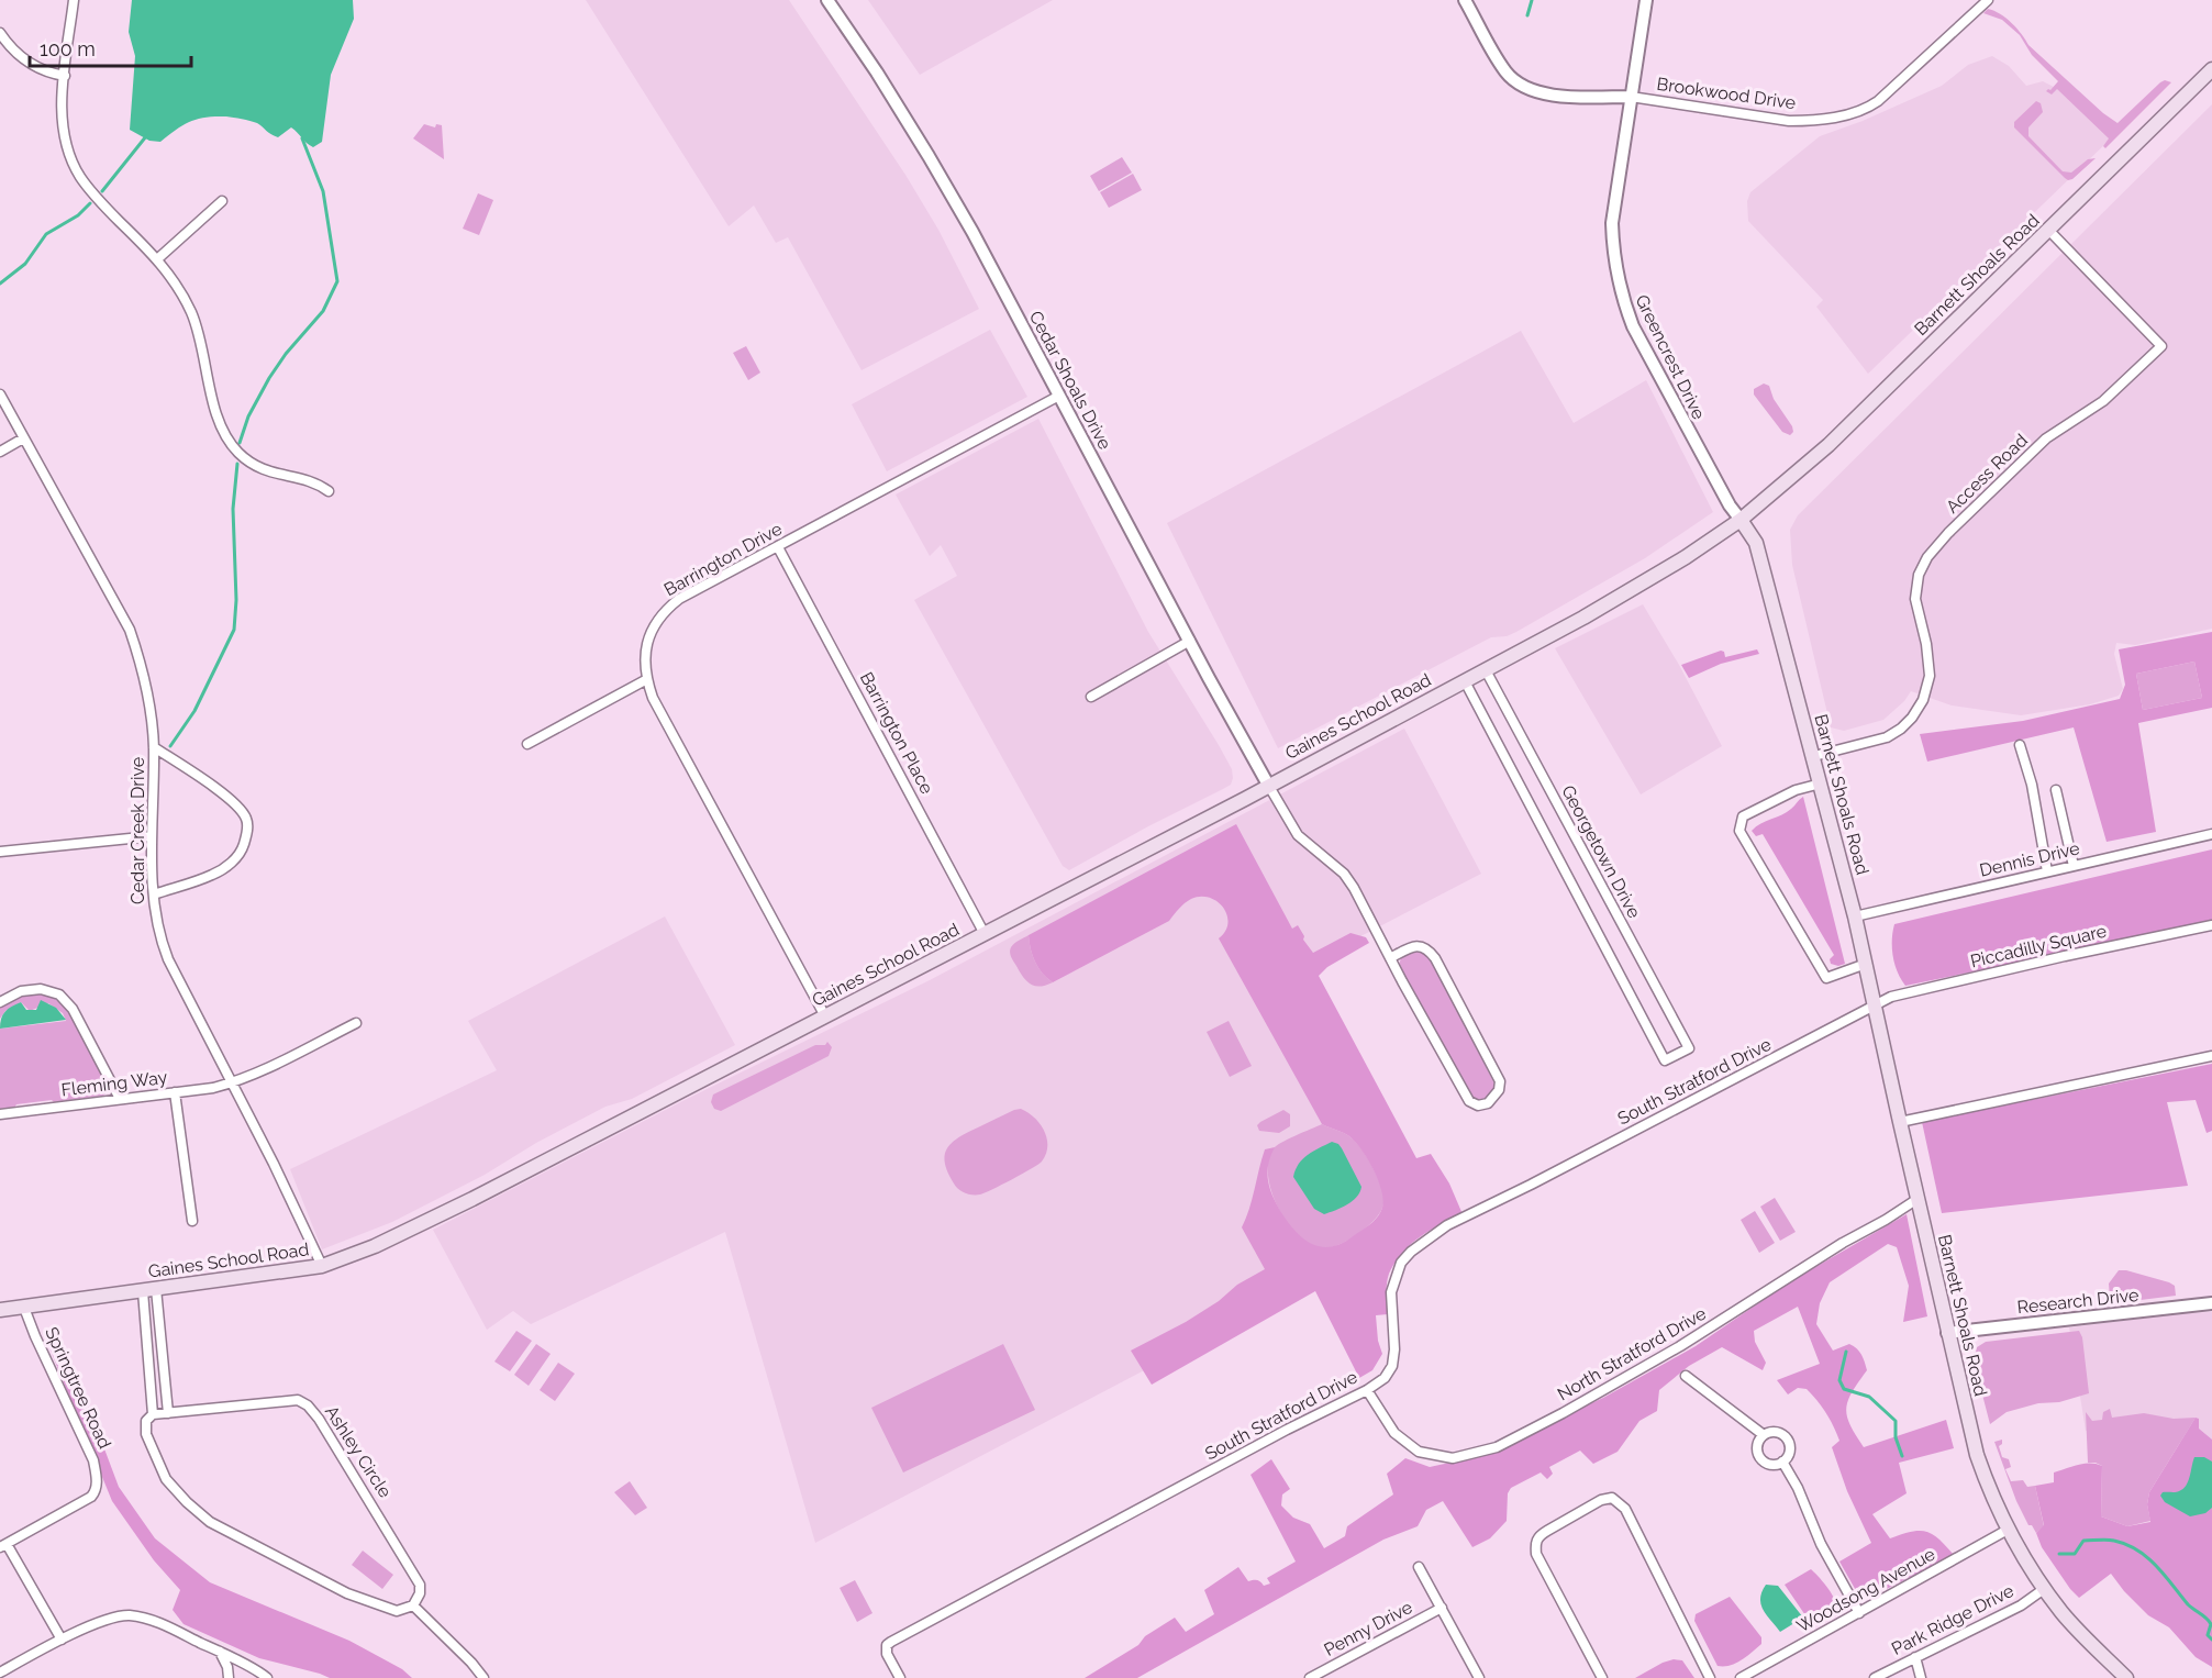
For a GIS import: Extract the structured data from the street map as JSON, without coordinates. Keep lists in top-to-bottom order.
{
  "streets": {
    "main road": ["Barnett Shoals Road", "Gaines School Road"],
    "street": [
      "Brookwood Drive",
      "Greencrest Drive",
      "Cedar Shoals Drive",
      "Access Road",
      "Barrington Drive",
      "Barrington Place",
      "Cedar Creek Drive",
      "Georgetown Drive",
      "Dennis Drive",
      "Piccadilly Square",
      "South Stratford Drive",
      "Fleming Way",
      "Research Drive",
      "North Stratford Drive",
      "Springtree Road",
      "Ashley Circle",
      "Woodsong Avenue",
      "Park Ridge Drive",
      "Penny Drive"
    ]
  },
  "crossings": [
    ["Brookwood Drive", "Greencrest Drive"],
    ["Barnett Shoals Road", "Greencrest Drive"],
    ["Barnett Shoals Road", "Access Road"],
    ["Barnett Shoals Road", "Gaines School Road"],
    ["Barnett Shoals Road", "Dennis Drive"],
    ["Barnett Shoals Road", "Piccadilly Square"],
    ["Barnett Shoals Road", "South Stratford Drive"],
    ["Barnett Shoals Road", "Research Drive"],
    ["Barnett Shoals Road", "North Stratford Drive"],
    ["Barnett Shoals Road", "Woodsong Avenue"],
    ["Barnett Shoals Road", "Park Ridge Drive"],
    ["Greencrest Drive", "Gaines School Road"],
    ["Cedar Shoals Drive", "Barrington Drive"],
    ["Cedar Shoals Drive", "Gaines School Road"],
    ["Barrington Drive", "Gaines School Road"],
    ["Barrington Drive", "Barrington Place"],
    ["Gaines School Road", "Barrington Place"],
    ["Gaines School Road", "Cedar Creek Drive"],
    ["Gaines School Road", "Georgetown Drive"],
    ["Gaines School Road", "Springtree Road"],
    ["Cedar Creek Drive", "Fleming Way"],
    ["Piccadilly Square", "South Stratford Drive"],
    ["South Stratford Drive", "North Stratford Drive"]
  ],
  "scale_bar": "100 m"
}
